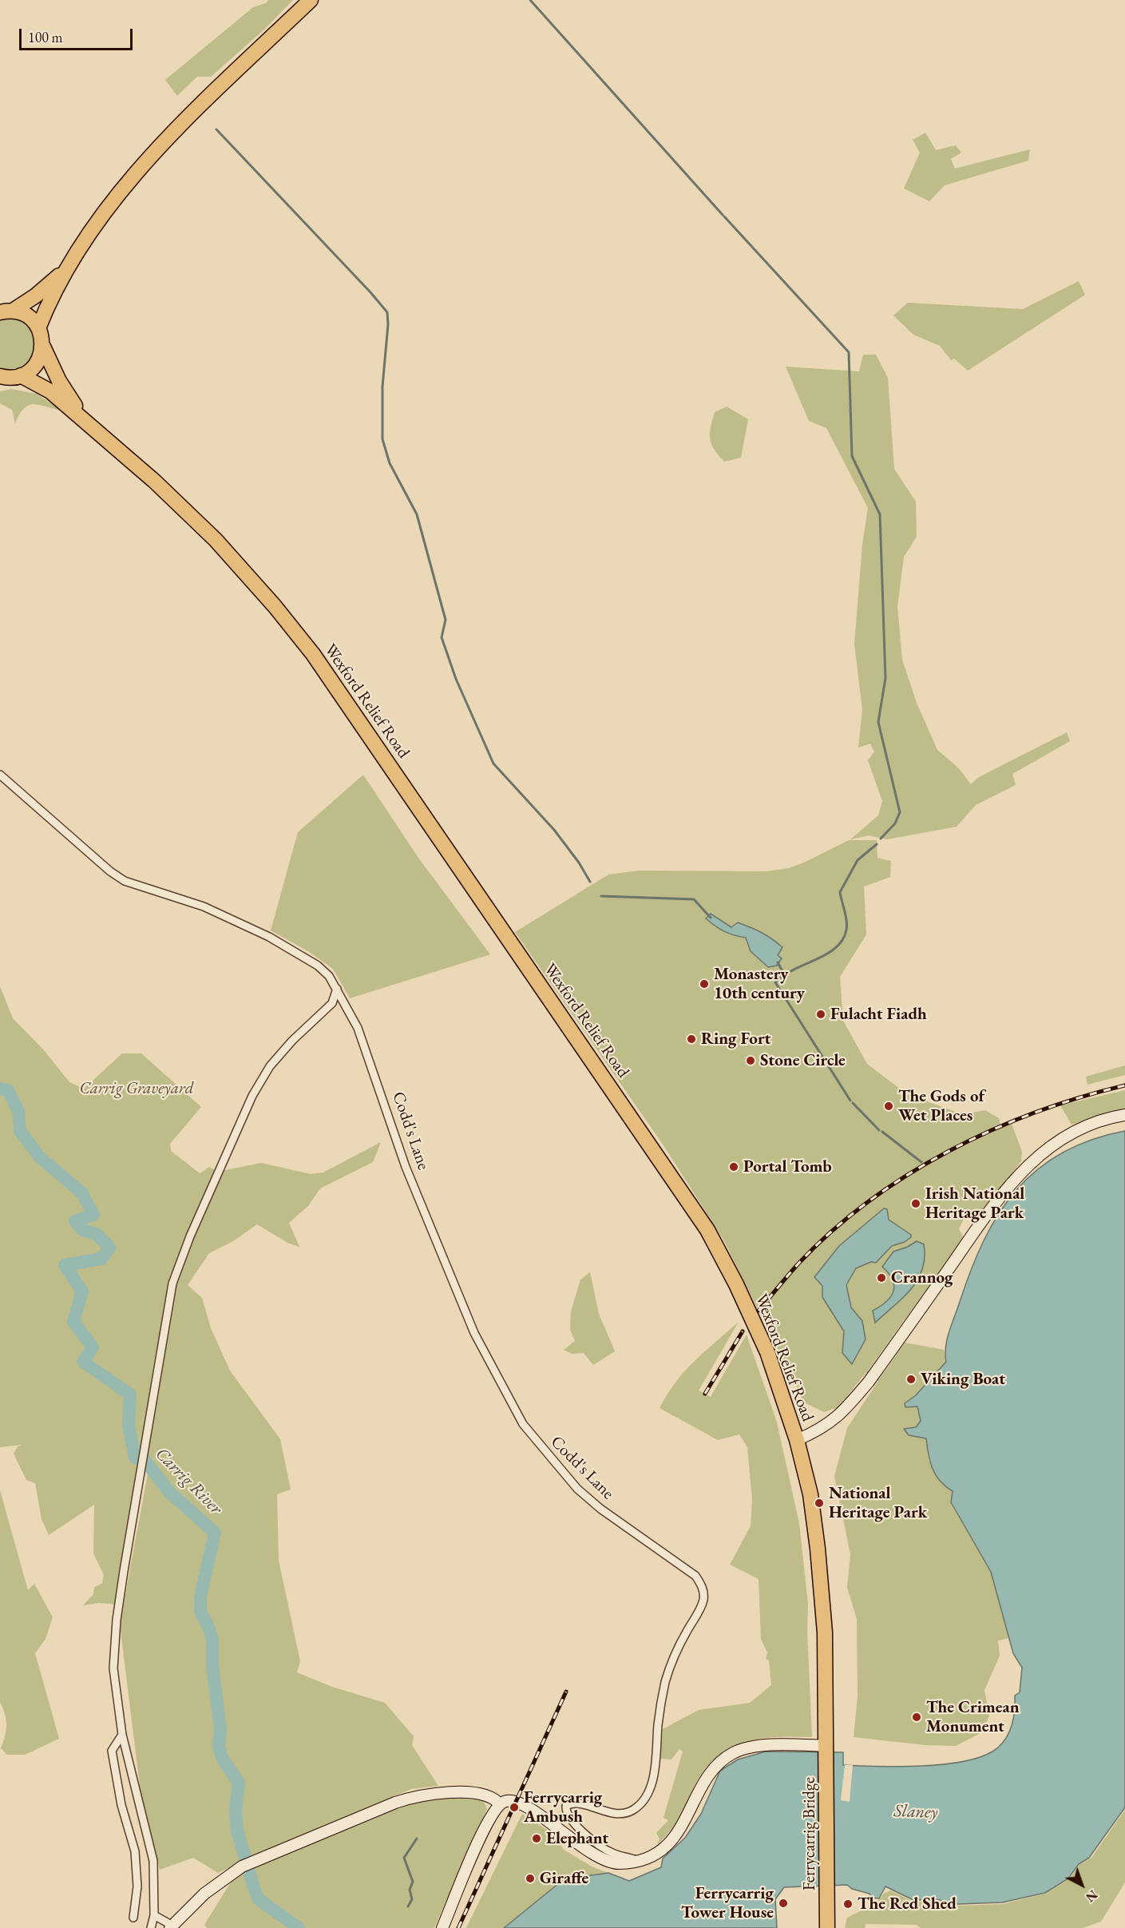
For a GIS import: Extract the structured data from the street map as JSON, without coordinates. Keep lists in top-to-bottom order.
{
  "streets": {
    "highway": ["Wexford Relief Road", "Ferrycarrig Bridge"],
    "street": ["Codd's Lane"]
  },
  "crossings": [
    ["Wexford Relief Road", "Ferrycarrig Bridge"]
  ],
  "water": ["Carrig River", "Slaney"],
  "parks": ["Carrig Graveyard"],
  "places": [
    "Monastery 10th century",
    "Fulacht Fiadh",
    "Ring Fort",
    "Stone Circle",
    "The Gods of Wet Places",
    "Portal Tomb",
    "Irish National Heritage Park",
    "Crannog",
    "Viking Boat",
    "National Heritage Park",
    "The Crimean Monument",
    "Ferrycarrig Ambush",
    "Elephant",
    "Giraffe",
    "Ferrycarrig Tower House",
    "The Red Shed"
  ],
  "scale_bar": "100 m",
  "north": "bottom right"
}
